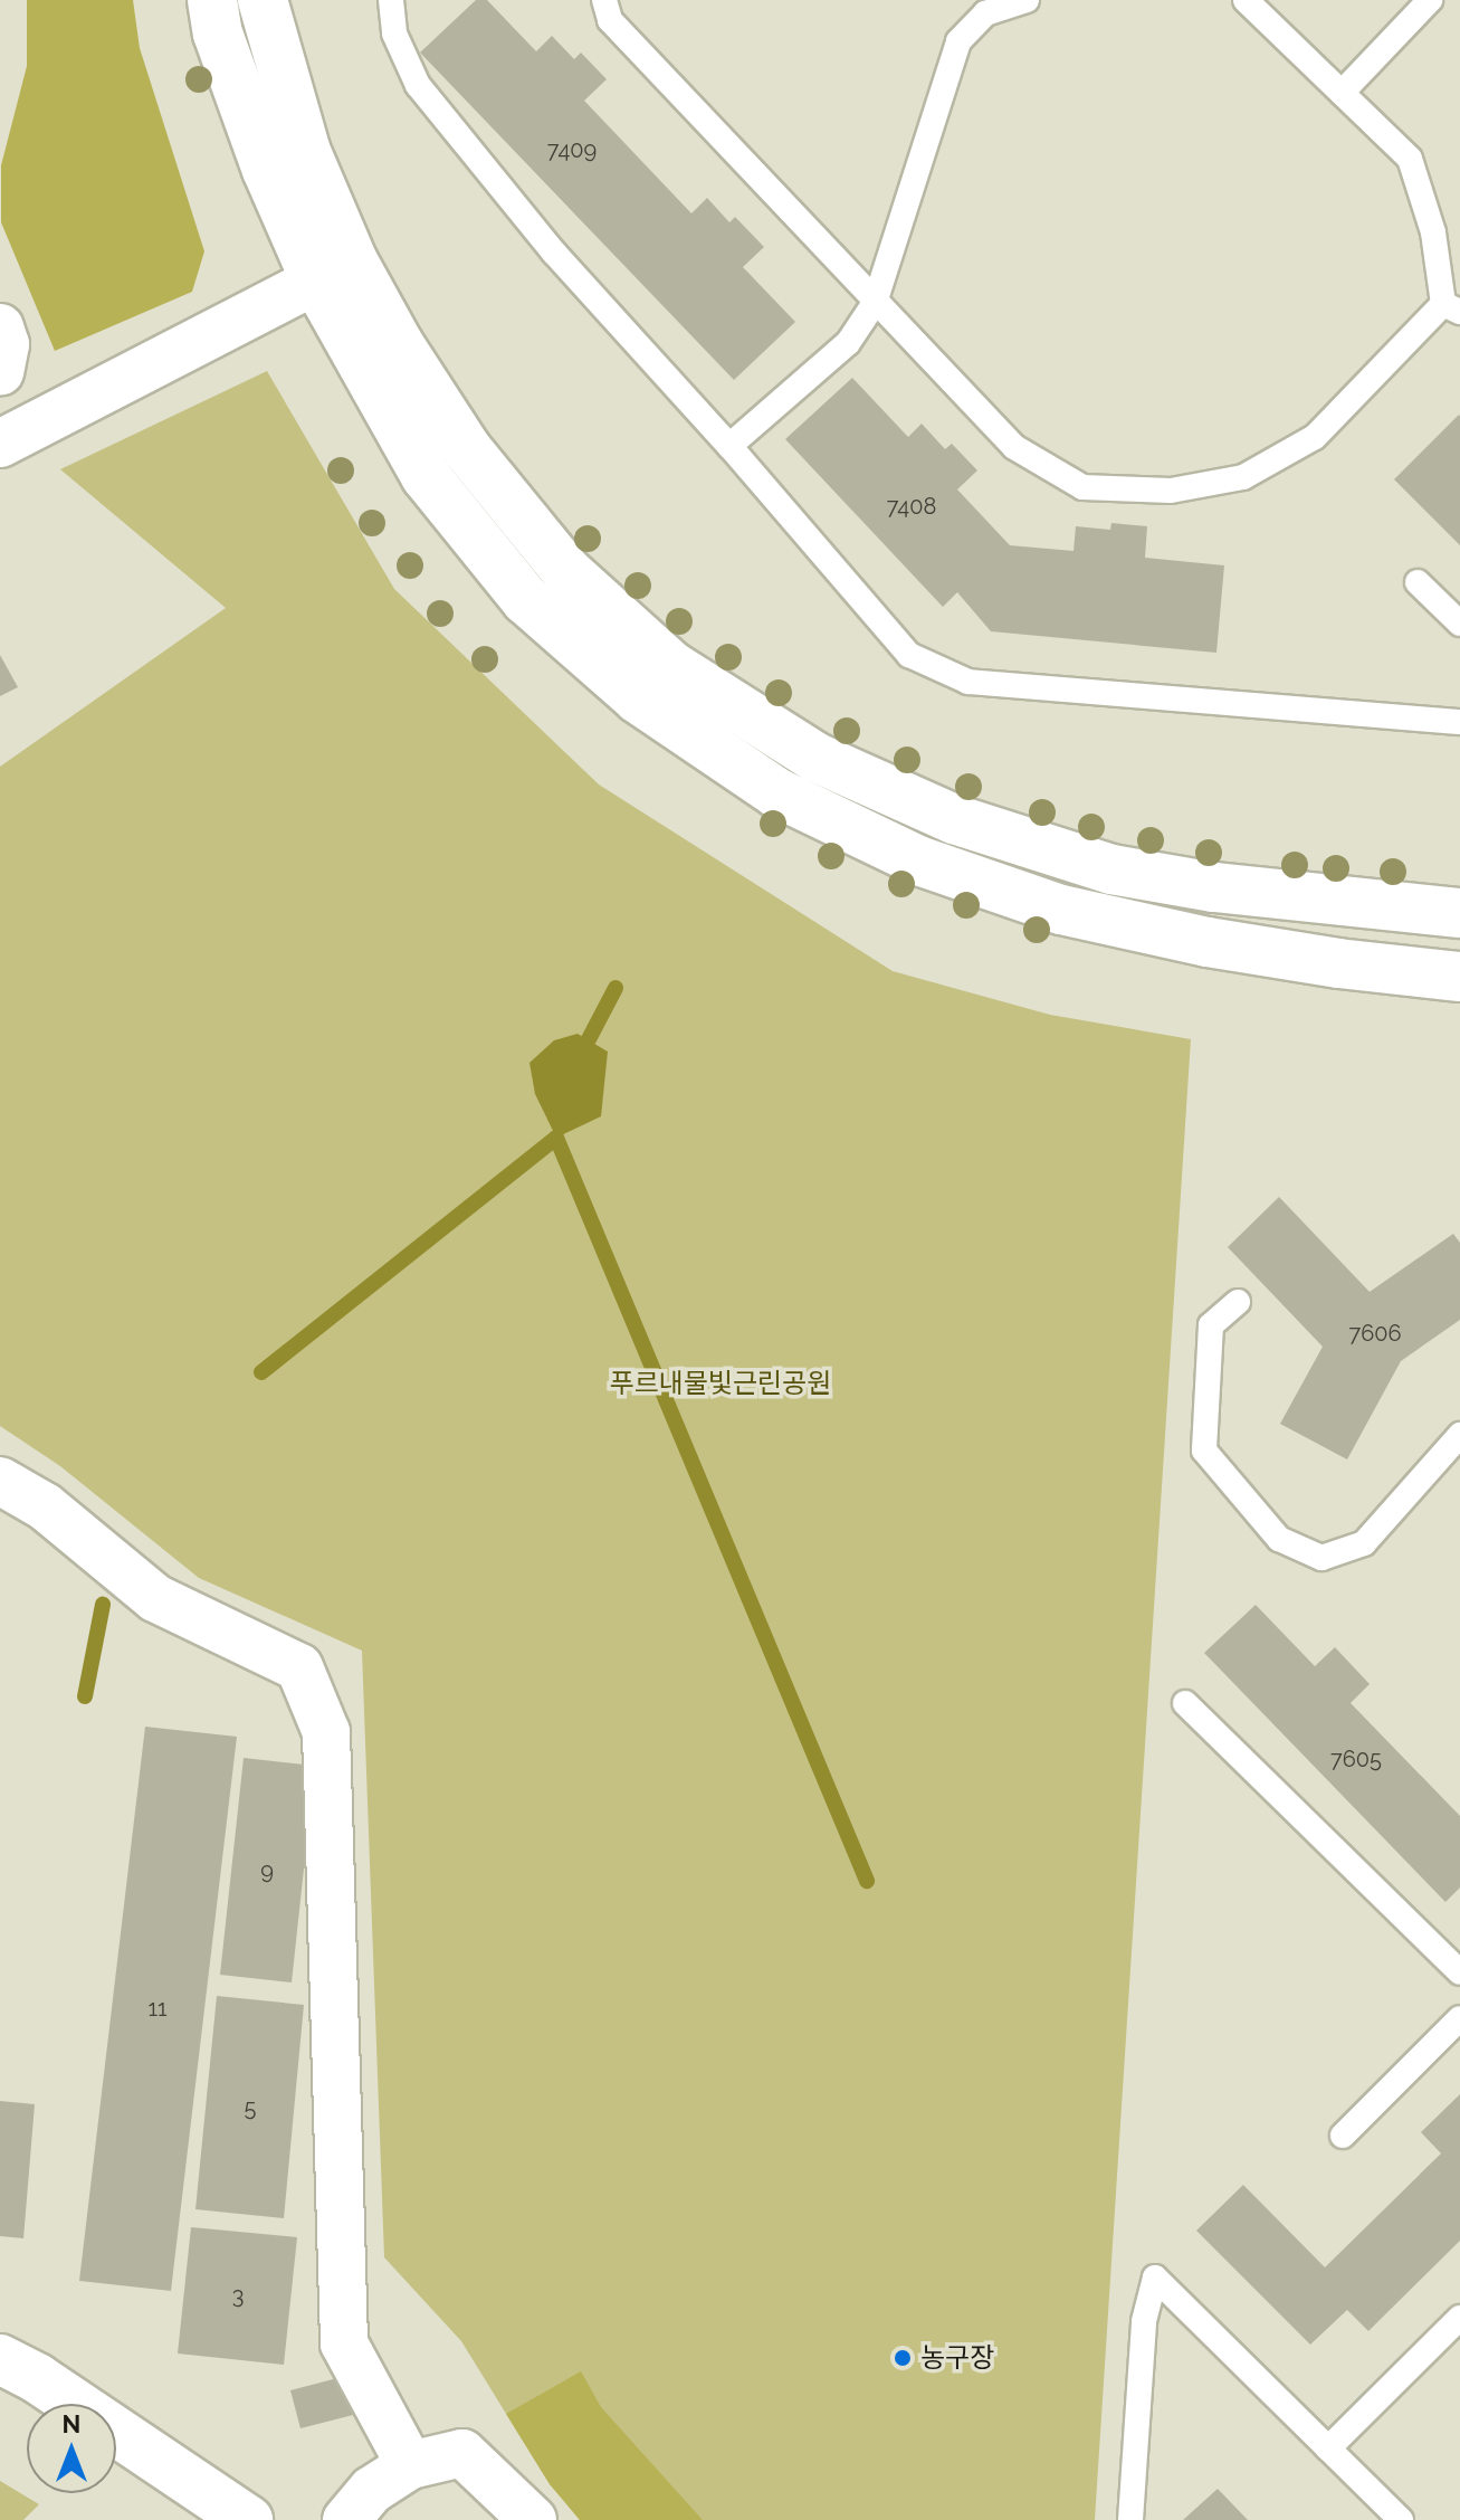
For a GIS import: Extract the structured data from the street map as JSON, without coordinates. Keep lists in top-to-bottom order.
{
  "parks": ["푸르내물빛근린공원"],
  "places": ["농구장"],
  "house_numbers": [
    "7409",
    "7408",
    "7606",
    "7605",
    "9",
    "11",
    "5",
    "3"
  ],
  "north": "top"
}
